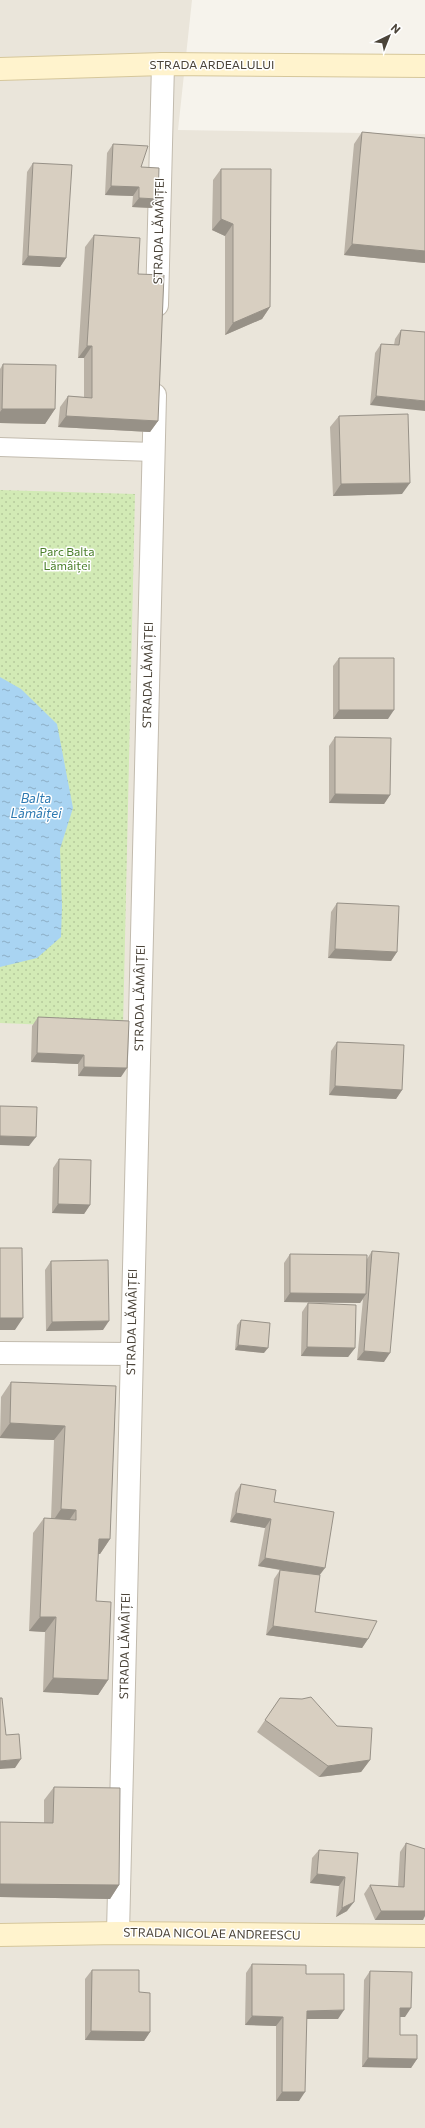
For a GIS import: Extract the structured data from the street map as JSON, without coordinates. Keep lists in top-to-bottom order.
{
  "streets": {
    "main road": ["STRADA ARDEALULUI", "STRADA NICOLAE ANDREESCU"],
    "street": ["STRADA LĂMÂIȚEI"]
  },
  "crossings": [
    ["STRADA ARDEALULUI", "STRADA LĂMÂIȚEI"],
    ["STRADA LĂMÂIȚEI", "STRADA NICOLAE ANDREESCU"]
  ],
  "water": ["Balta Lămâiței"],
  "parks": ["Parc Balta Lămâiței"],
  "north": "top right"
}
